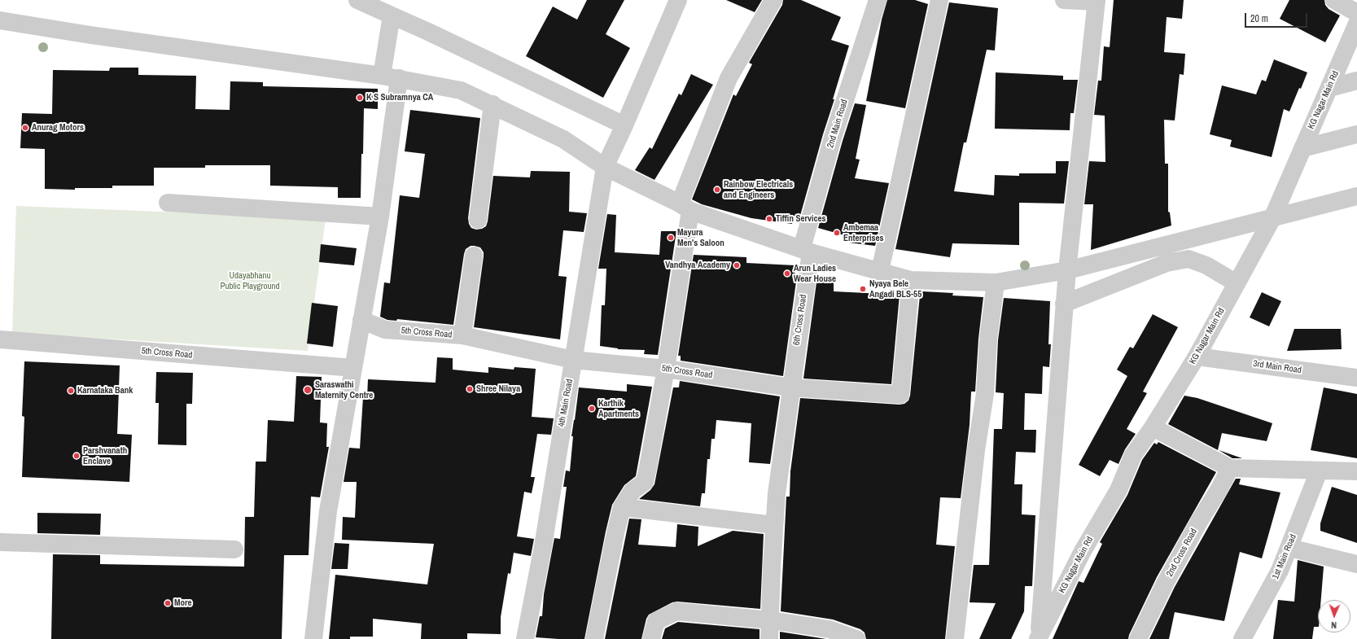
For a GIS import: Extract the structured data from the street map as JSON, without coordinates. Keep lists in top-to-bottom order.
{
  "streets": {
    "street": [
      "KG Nagar Main Rd",
      "2nd Main Road",
      "6th Cross Road",
      "5th Cross Road",
      "3rd Main Road",
      "4th Main Road",
      "2nd Cross Road",
      "1st Main Road"
    ]
  },
  "crossings": [
    ["KG Nagar Main Rd", "3rd Main Road"],
    ["2nd Main Road", "6th Cross Road"],
    ["6th Cross Road", "5th Cross Road"],
    ["5th Cross Road", "4th Main Road"]
  ],
  "parks": ["Udayabhanu Public Playground"],
  "places": [
    "K S Subramnya CA",
    "Anurag Motors",
    "Rainbow Electricals and Engineers",
    "Tiffin Services",
    "Ambemaa Enterprises",
    "Mayura Men's Saloon",
    "Vandhya Academy",
    "Arun Ladies Wear House",
    "Nyaya Bele Angadi BLS-55",
    "Shree Nilaya",
    "Saraswathi Maternity Centre",
    "Karnataka Bank",
    "Karthik Apartments",
    "Parshvanath Enclave",
    "More"
  ],
  "scale_bar": "20 m",
  "north": "bottom"
}
